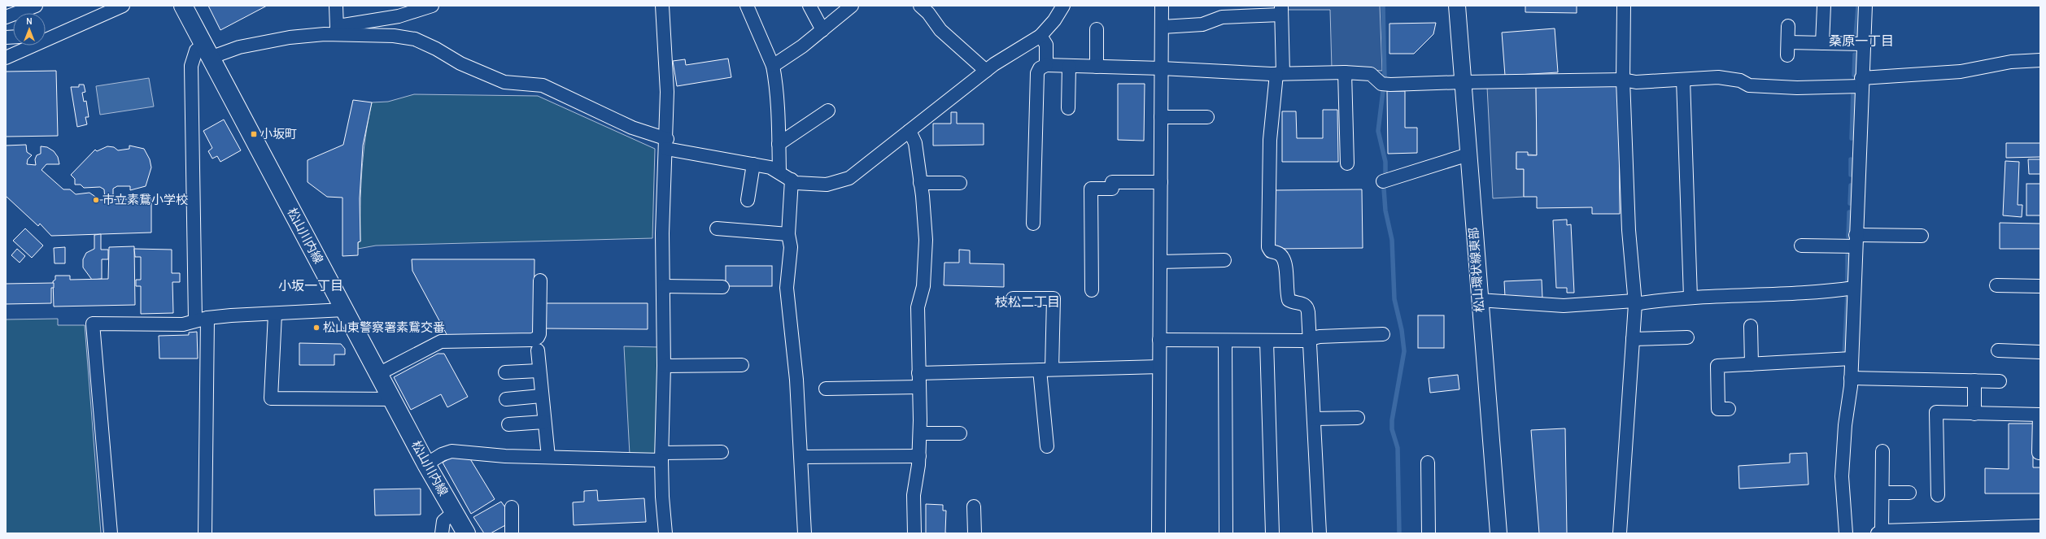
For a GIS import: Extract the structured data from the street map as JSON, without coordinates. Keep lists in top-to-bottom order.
{
  "streets": {
    "main road": ["松山川内線"],
    "street": ["松山環状線東部"]
  },
  "districts": ["桑原一丁目", "小坂一丁目", "枝松二丁目"],
  "places": {
    "transit": ["小坂町"],
    "other": ["市立素鵞小学校", "松山東警察署素鵞交番"]
  },
  "north": "top"
}
